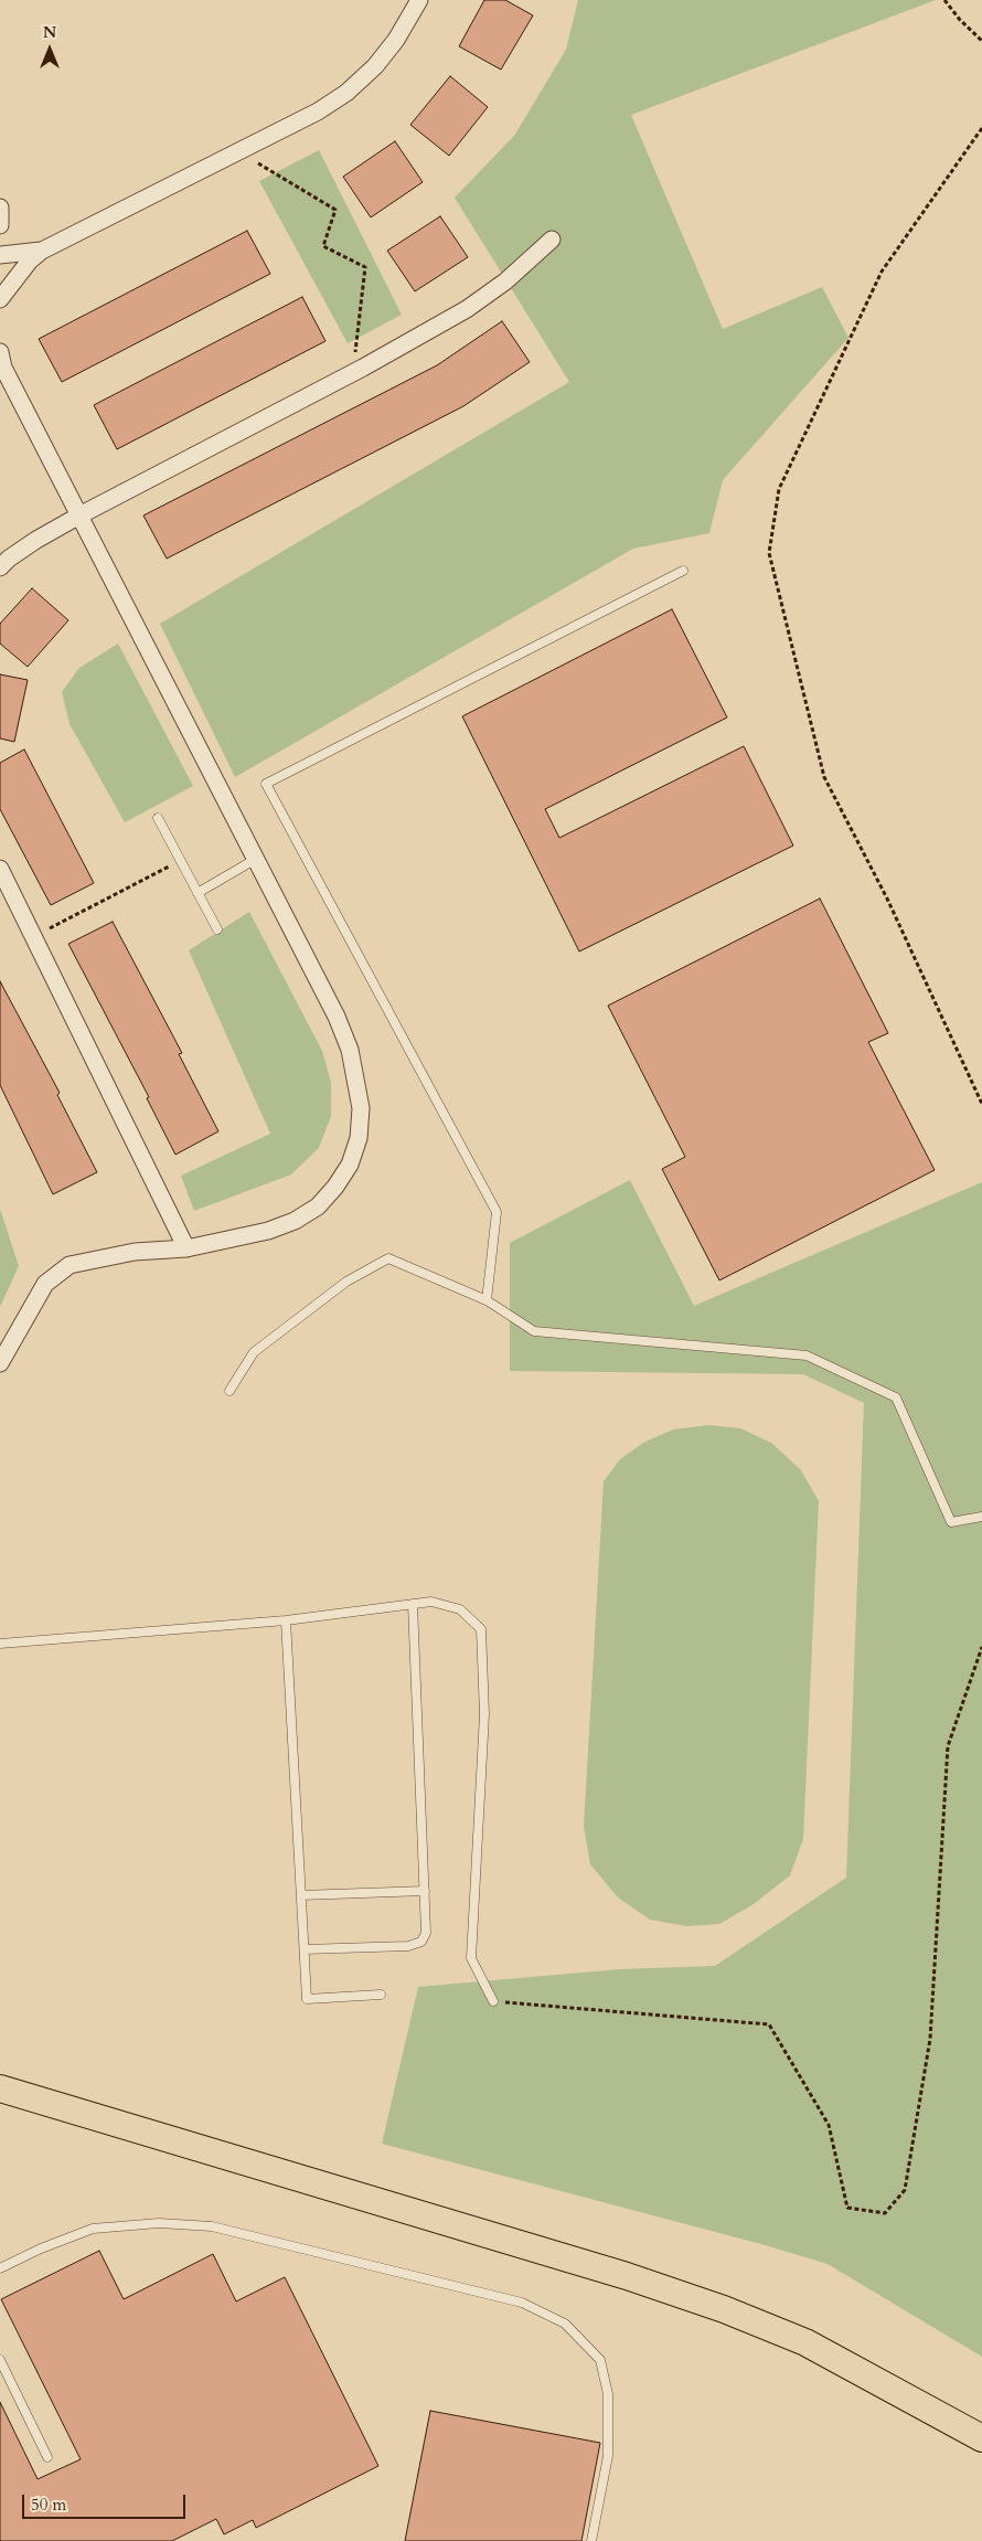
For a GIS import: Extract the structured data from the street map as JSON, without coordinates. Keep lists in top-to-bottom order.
{
  "scale_bar": "50 m",
  "north": "top"
}
